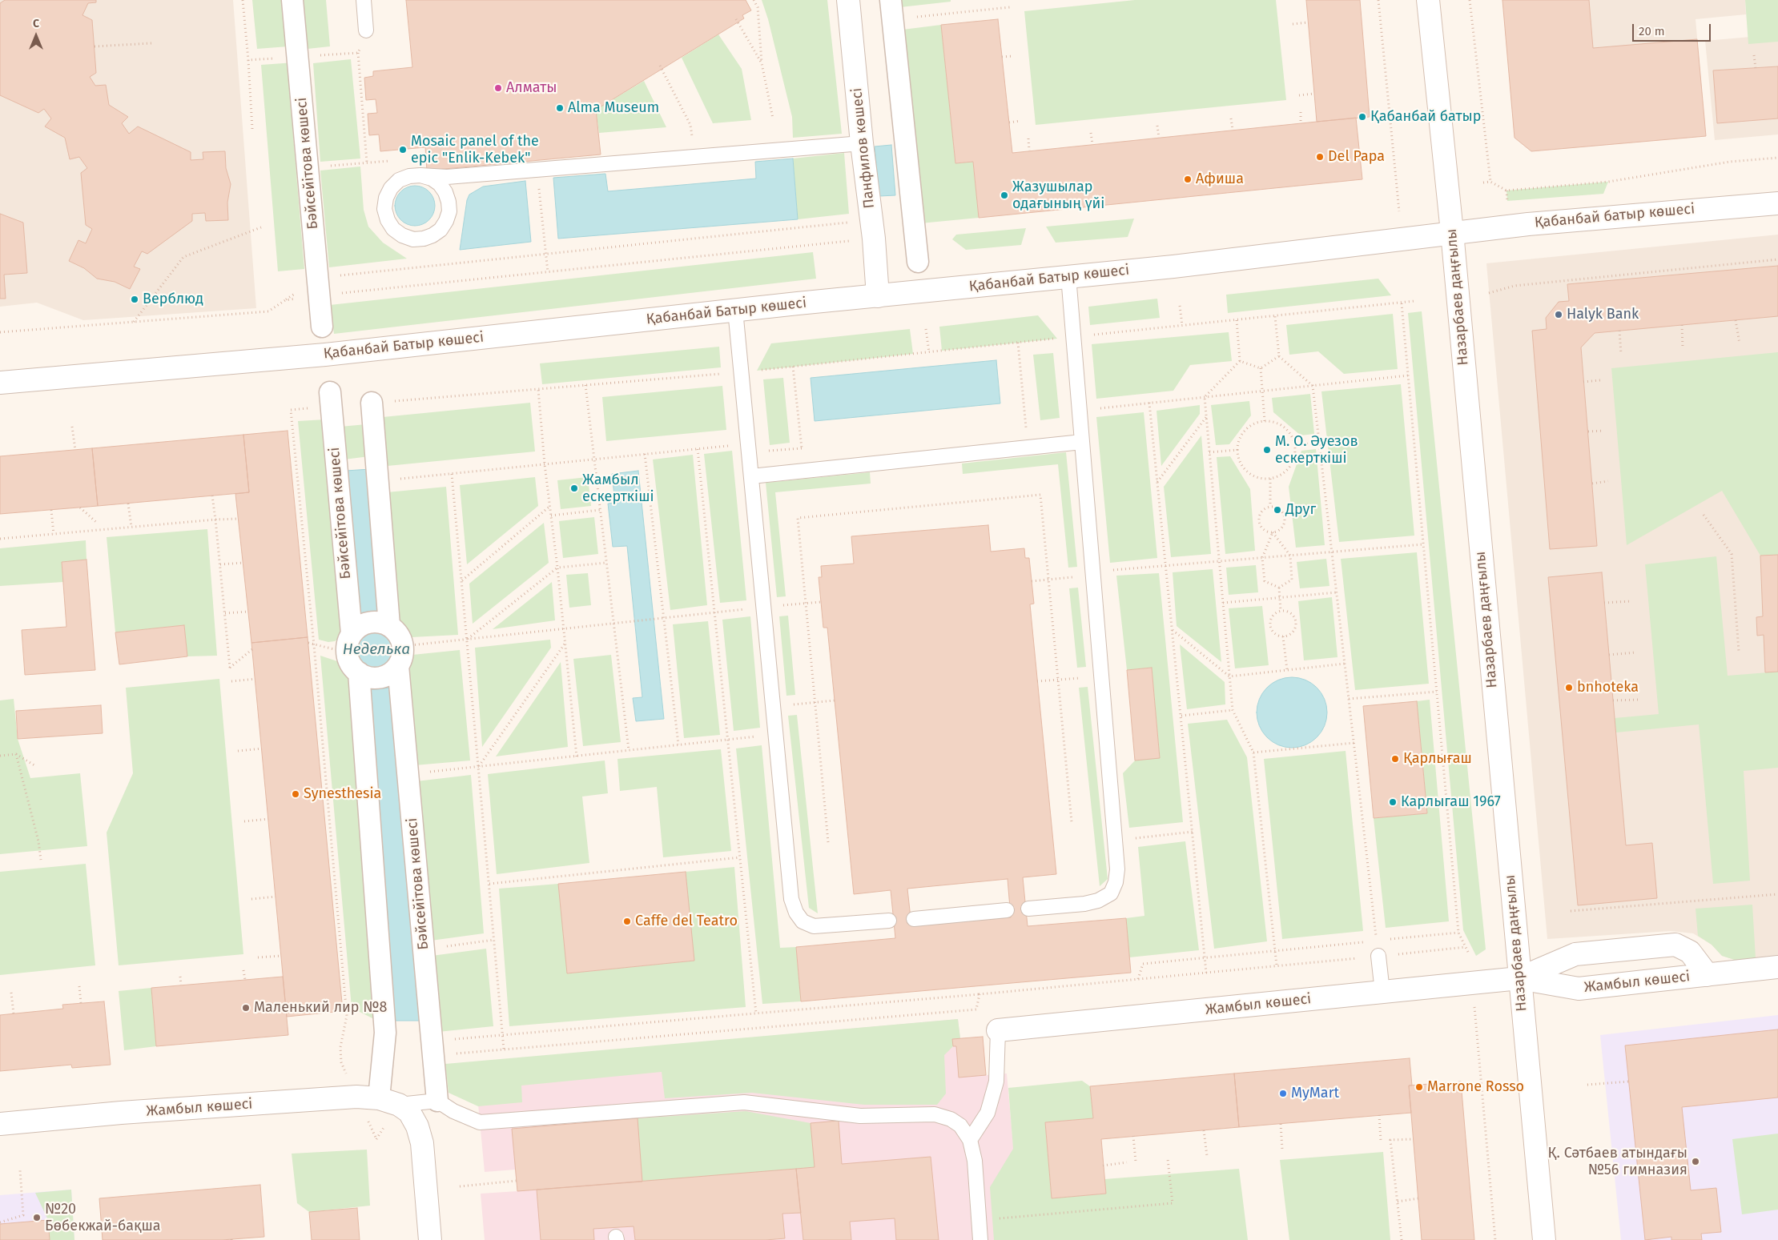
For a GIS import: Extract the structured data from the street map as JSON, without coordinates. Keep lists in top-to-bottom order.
{
  "streets": {
    "street": [
      "Панфилов көшесі",
      "Бәйсейітова көшесі",
      "Қабанбай батыр көшесі",
      "Қабанбай Батыр көшесі",
      "Назарбаев даңғылы",
      "Жамбыл көшесі"
    ]
  },
  "crossings": [
    ["Панфилов көшесі", "Қабанбай Батыр көшесі"],
    ["Бәйсейітова көшесі", "Жамбыл көшесі"],
    ["Қабанбай батыр көшесі", "Қабанбай Батыр көшесі"],
    ["Қабанбай батыр көшесі", "Назарбаев даңғылы"],
    ["Қабанбай Батыр көшесі", "Назарбаев даңғылы"],
    ["Назарбаев даңғылы", "Жамбыл көшесі"]
  ],
  "water": ["Неделька"],
  "places": [
    "Алматы",
    "Alma Museum",
    "Қабанбай батыр",
    "Mosaic panel of the epic \"Enlik-Kebek\"",
    "Del Papa",
    "Афиша",
    "Жазушылар одағының үйі",
    "Верблюд",
    "Halyk Bank",
    "М. О. Әуезов ескерткіші",
    "Жамбыл ескерткіші",
    "Друг",
    "bnhoteka",
    "Қарлығаш",
    "Synesthesia",
    "Карлыгаш 1967",
    "Caffe del Teatro",
    "Маленький лир №8",
    "Marrone Rosso",
    "MyMart",
    "Қ. Сәтбаев атындағы №56 гимназия",
    "№20 Бөбекжай-бақша"
  ],
  "scale_bar": "20 m",
  "north": "top"
}
